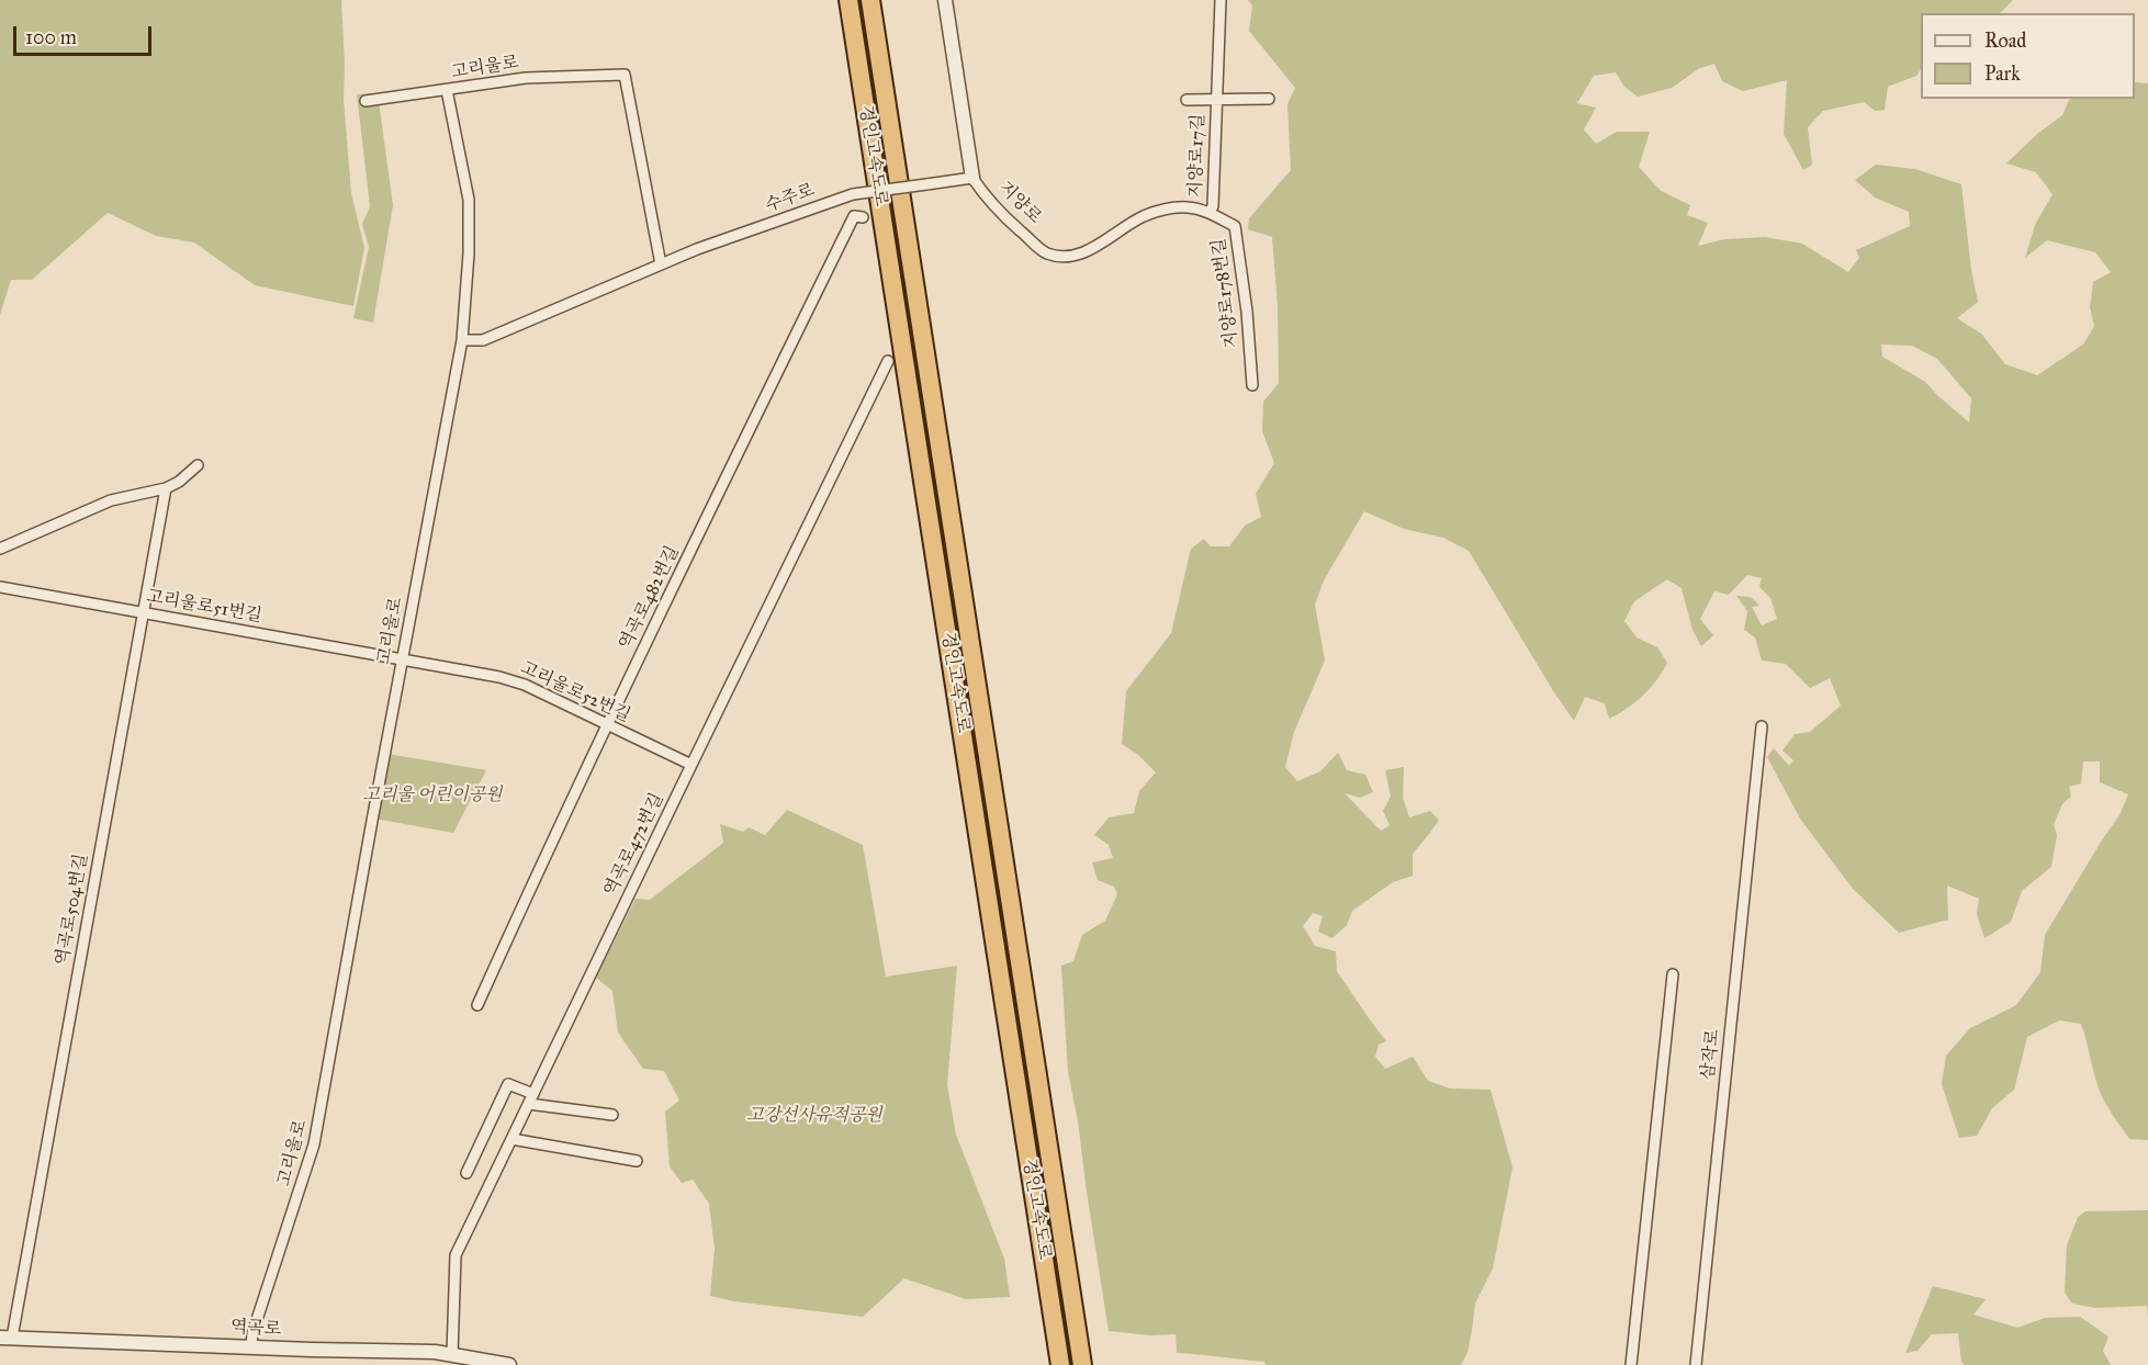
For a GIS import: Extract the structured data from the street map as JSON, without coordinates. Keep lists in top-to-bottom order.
{
  "streets": {
    "highway": ["경인고속도로"],
    "street": [
      "고리울로",
      "지양로17길",
      "수주로",
      "지양로",
      "지양로178번길",
      "역곡로482번길",
      "고리울로51번길",
      "고리울로52번길",
      "역곡로472번길",
      "역곡로504번길",
      "삼작로",
      "역곡로"
    ]
  },
  "crossings": [
    ["고리울로", "수주로"],
    ["고리울로", "고리울로51번길"],
    ["고리울로", "고리울로52번길"],
    ["고리울로", "역곡로"],
    ["지양로17길", "지양로"],
    ["지양로17길", "지양로178번길"],
    ["수주로", "지양로"],
    ["지양로", "지양로178번길"],
    ["역곡로482번길", "고리울로52번길"],
    ["고리울로51번길", "고리울로52번길"],
    ["고리울로51번길", "역곡로504번길"],
    ["고리울로52번길", "역곡로472번길"],
    ["역곡로472번길", "역곡로"],
    ["역곡로504번길", "역곡로"]
  ],
  "parks": ["고리울 어린이공원", "고강선사유적공원"],
  "legend": ["Road", "Park"],
  "scale_bar": "100 m"
}
